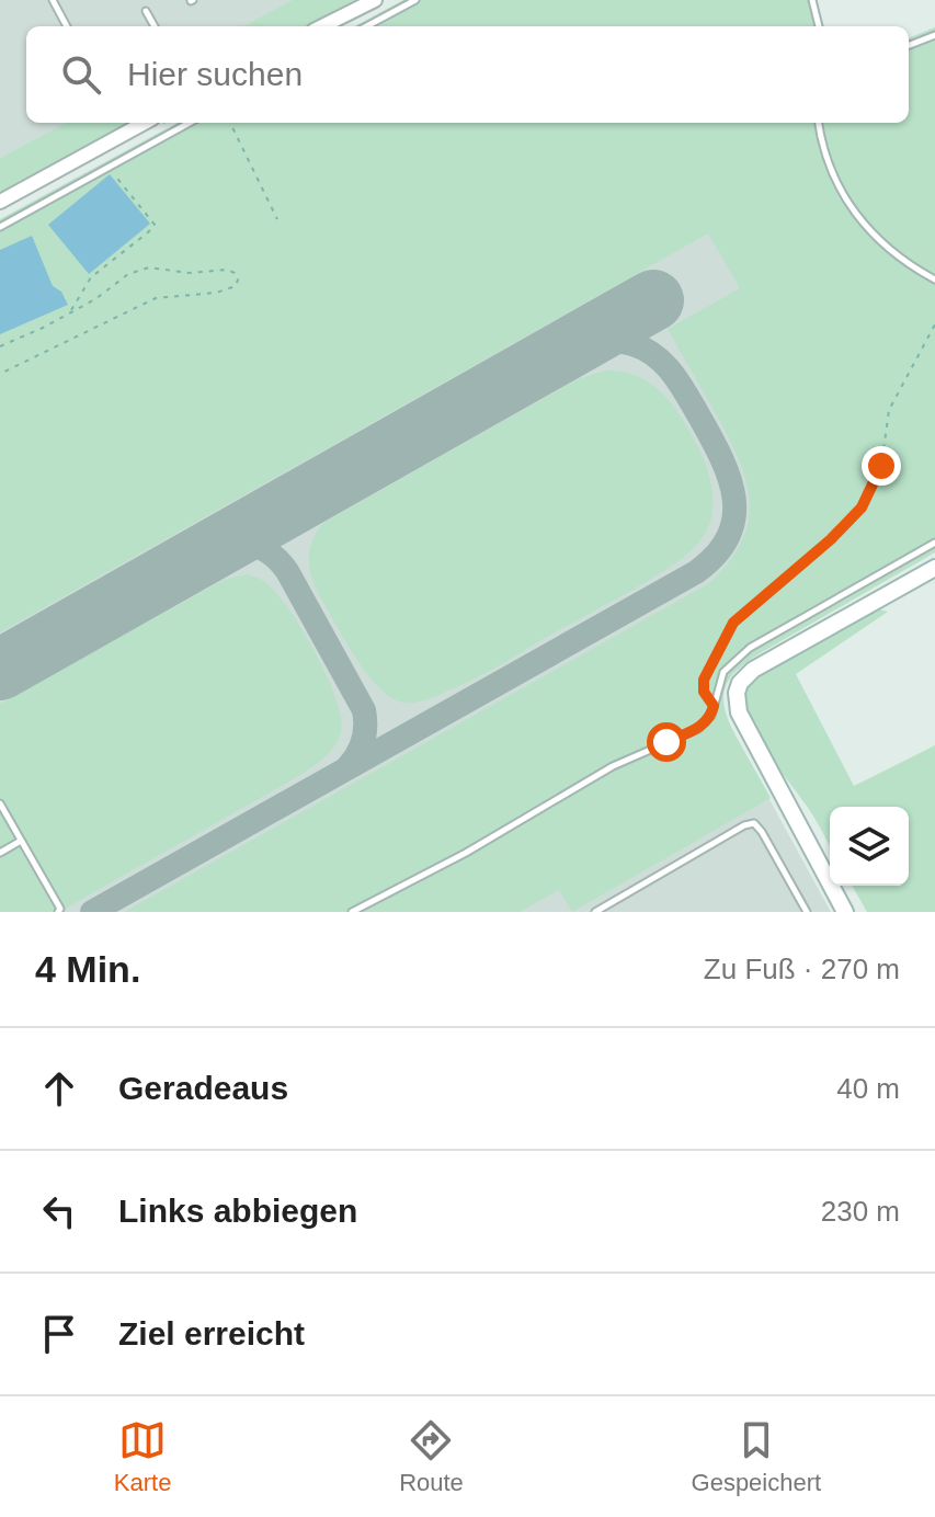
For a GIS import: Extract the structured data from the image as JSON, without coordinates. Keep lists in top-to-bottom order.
{
  "page": {
    "search": "Hier suchen",
    "heading": ["4 Min.", "Zu Fuß · 270 m"],
    "list": [
      ["Geradeaus", "40 m"],
      ["Links abbiegen", "230 m"],
      "Ziel erreicht"
    ],
    "nav": ["Karte", "Route", "Gespeichert"]
  }
}
